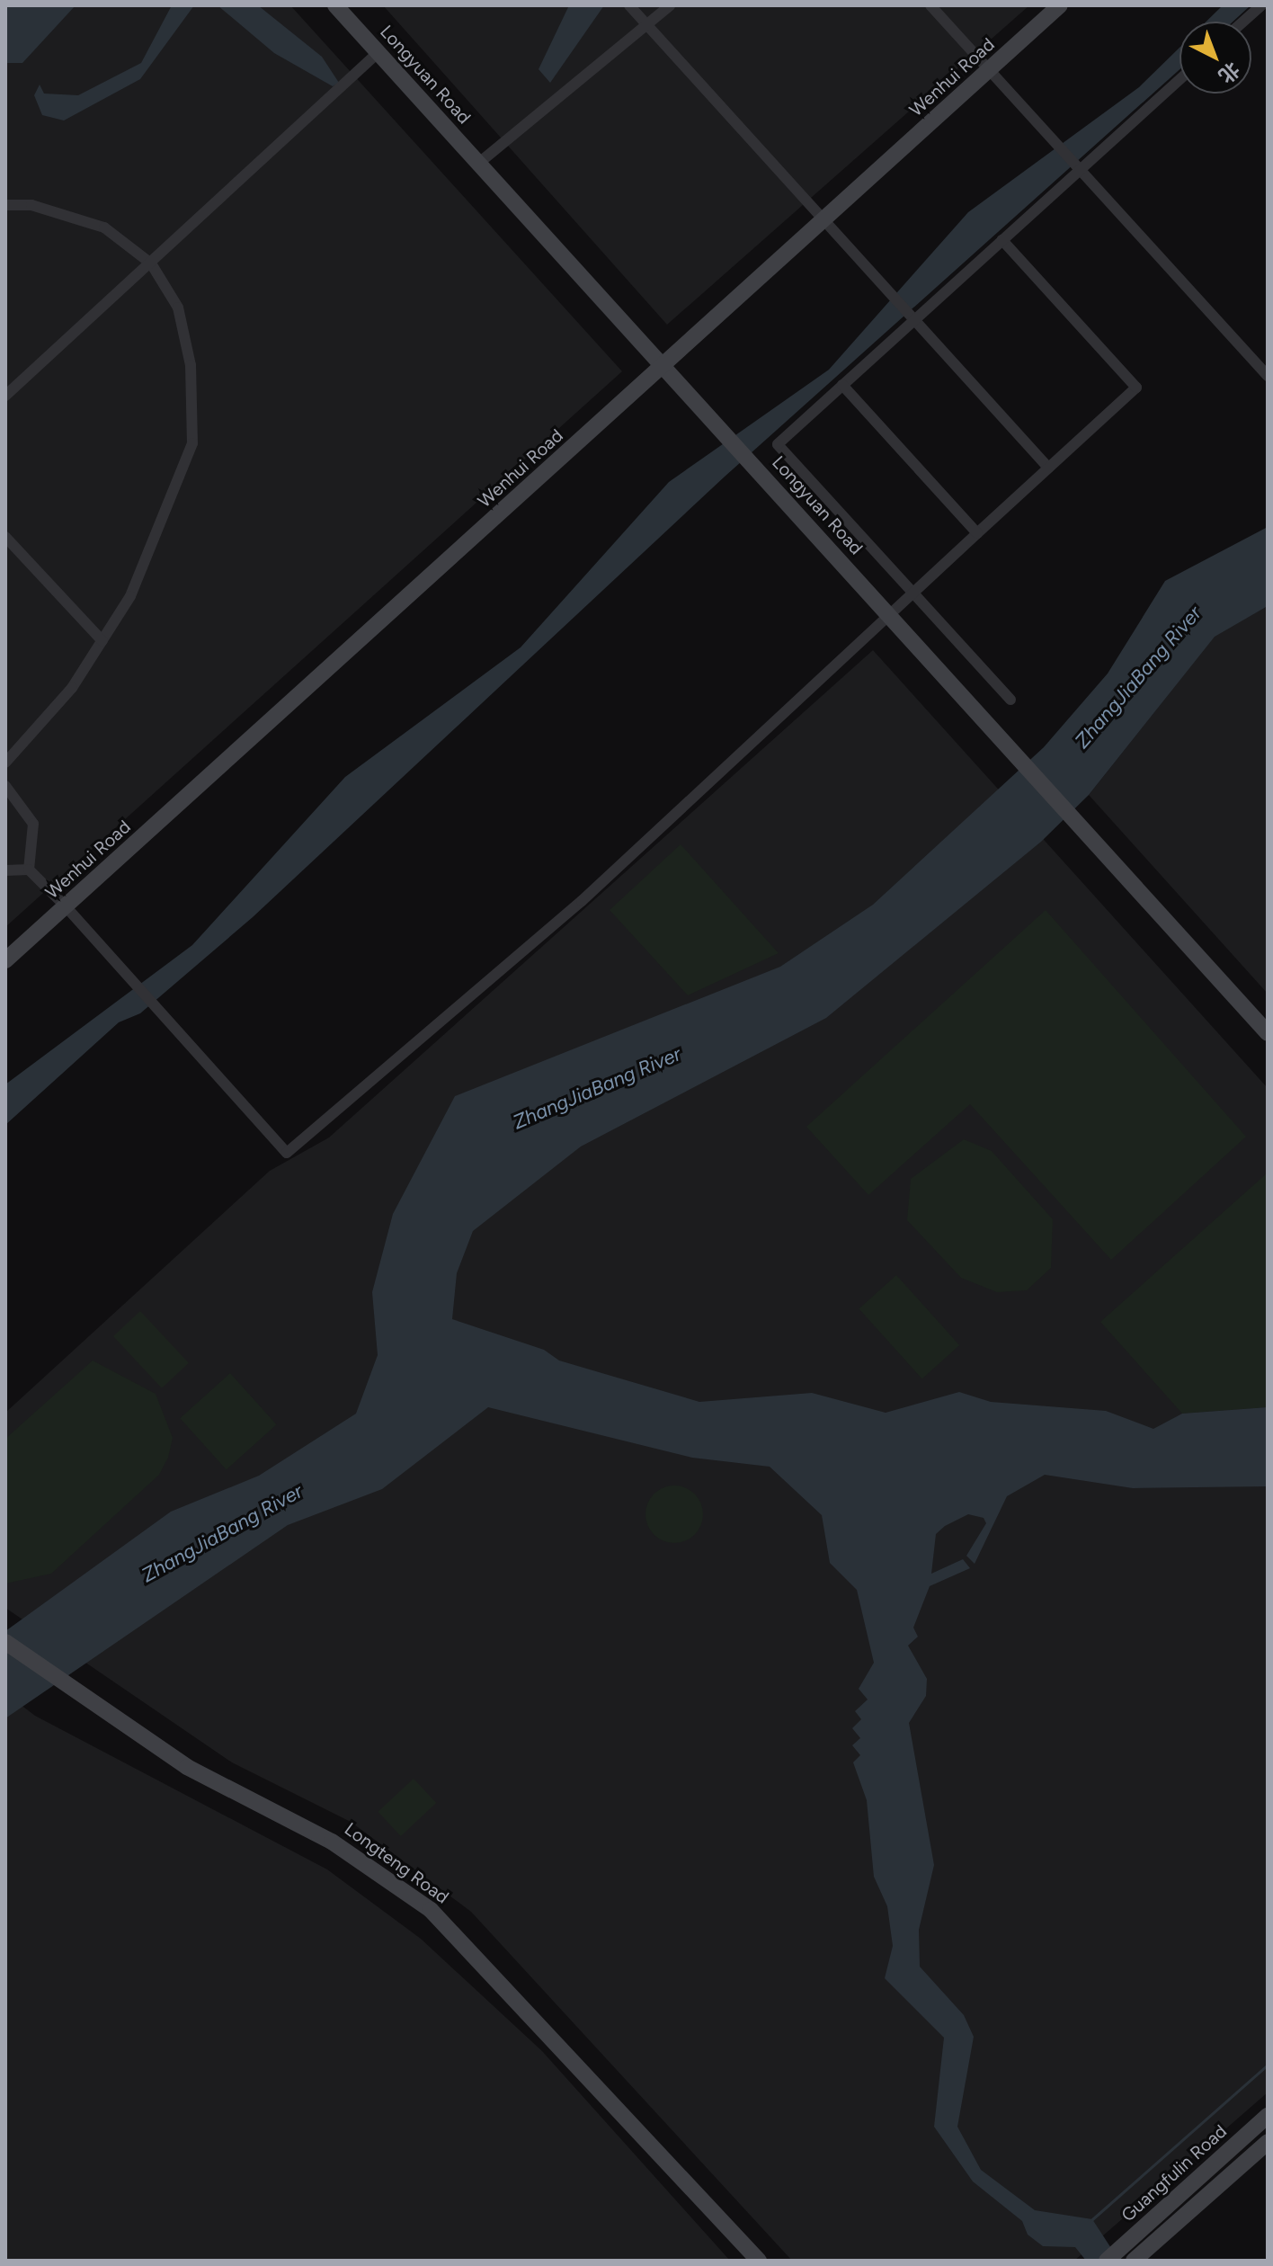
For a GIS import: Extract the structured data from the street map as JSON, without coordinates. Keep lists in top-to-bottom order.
{
  "streets": {
    "main road": [
      "Longyuan Road",
      "Wenhui Road",
      "Longteng Road",
      "Guangfulin Road"
    ]
  },
  "crossings": [
    ["Longyuan Road", "Wenhui Road"]
  ],
  "water": ["ZhangJiaBang River"],
  "north": "bottom right"
}
